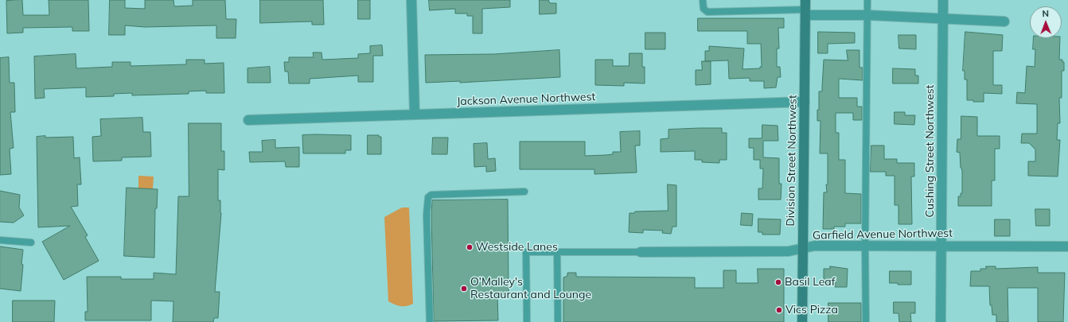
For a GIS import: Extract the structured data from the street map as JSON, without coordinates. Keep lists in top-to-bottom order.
{
  "streets": {
    "street": [
      "Jackson Avenue Northwest",
      "Cushing Street Northwest",
      "Division Street Northwest",
      "Garfield Avenue Northwest"
    ]
  },
  "crossings": [
    ["Jackson Avenue Northwest", "Division Street Northwest"],
    ["Cushing Street Northwest", "Garfield Avenue Northwest"],
    ["Division Street Northwest", "Garfield Avenue Northwest"]
  ],
  "places": [
    "Westside Lanes",
    "Basil Leaf",
    "O'Malley's Restaurant and Lounge",
    "Vics Pizza"
  ],
  "north": "top"
}
